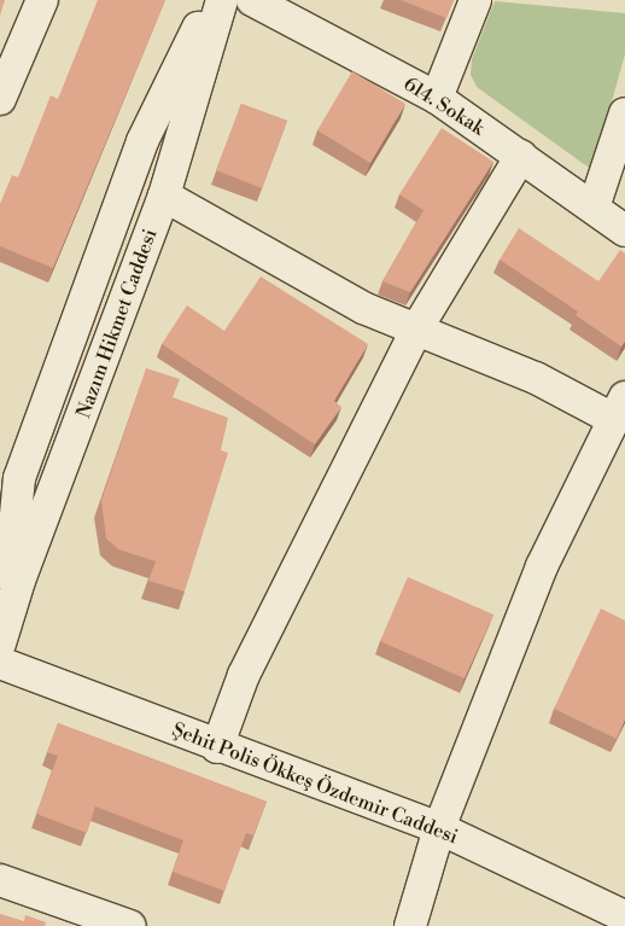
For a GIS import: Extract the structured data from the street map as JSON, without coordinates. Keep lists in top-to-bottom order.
{
  "streets": {
    "street": ["614. Sokak", "Nazım Hikmet Caddesi", "Şehit Polis Ökkeş Özdemir Caddesi"]
  }
}
